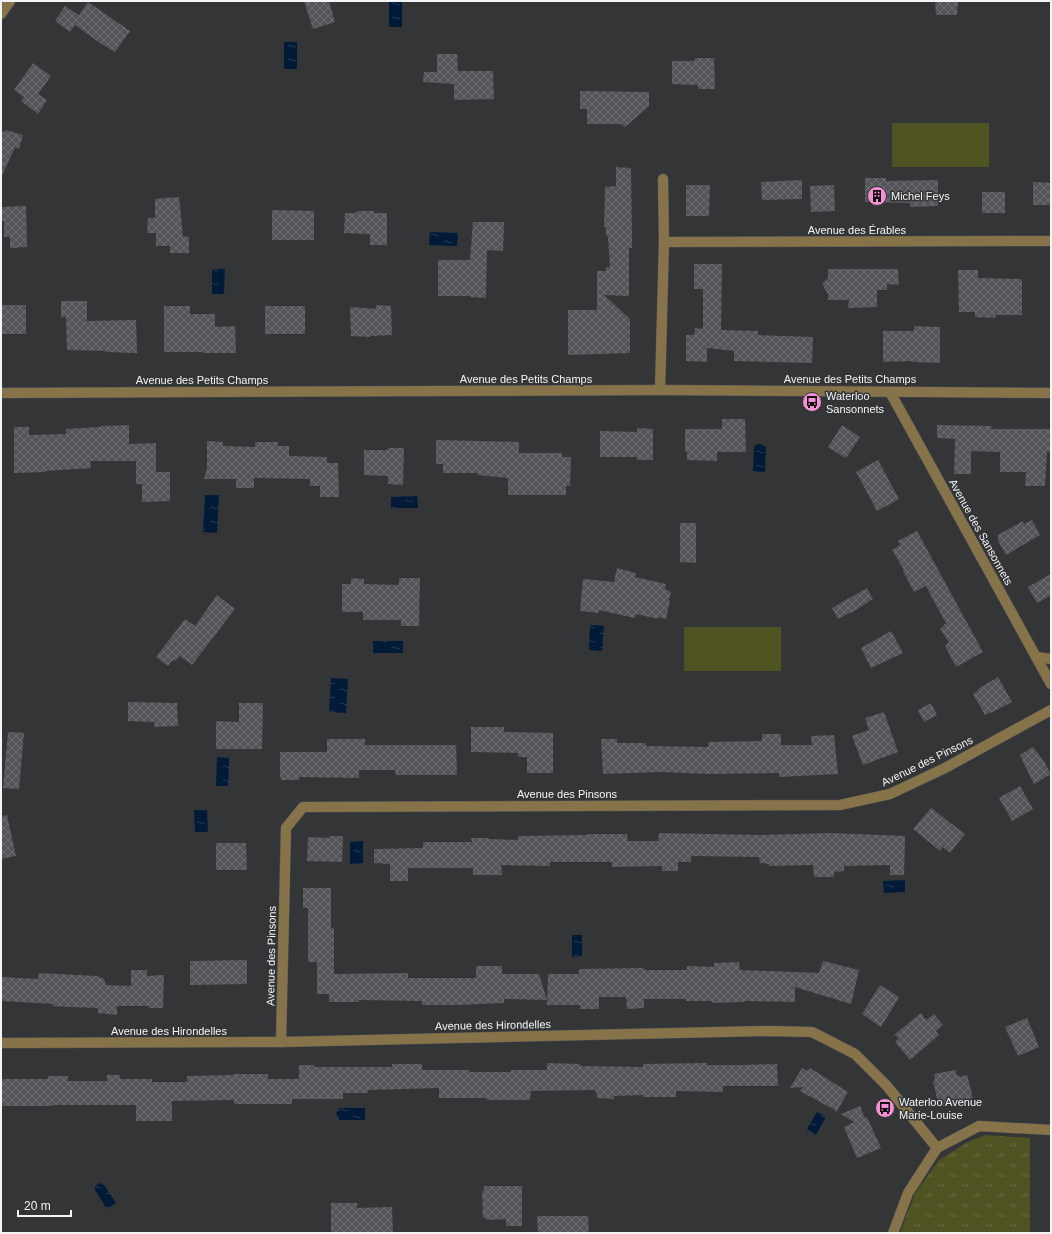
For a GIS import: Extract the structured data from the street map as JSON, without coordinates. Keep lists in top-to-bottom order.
{
  "streets": {
    "street": [
      "Avenue des Érables",
      "Avenue des Petits Champs",
      "Avenue des Sansonnets",
      "Avenue des Pinsons",
      "Avenue des Hirondelles"
    ]
  },
  "crossings": [
    ["Avenue des Petits Champs", "Avenue des Sansonnets"],
    ["Avenue des Pinsons", "Avenue des Hirondelles"]
  ],
  "places": {
    "building": ["Michel Feys"],
    "bus stop": ["Waterloo Sansonnets", "Waterloo Avenue Marie-Louise"]
  },
  "scale_bar": "20 m"
}
